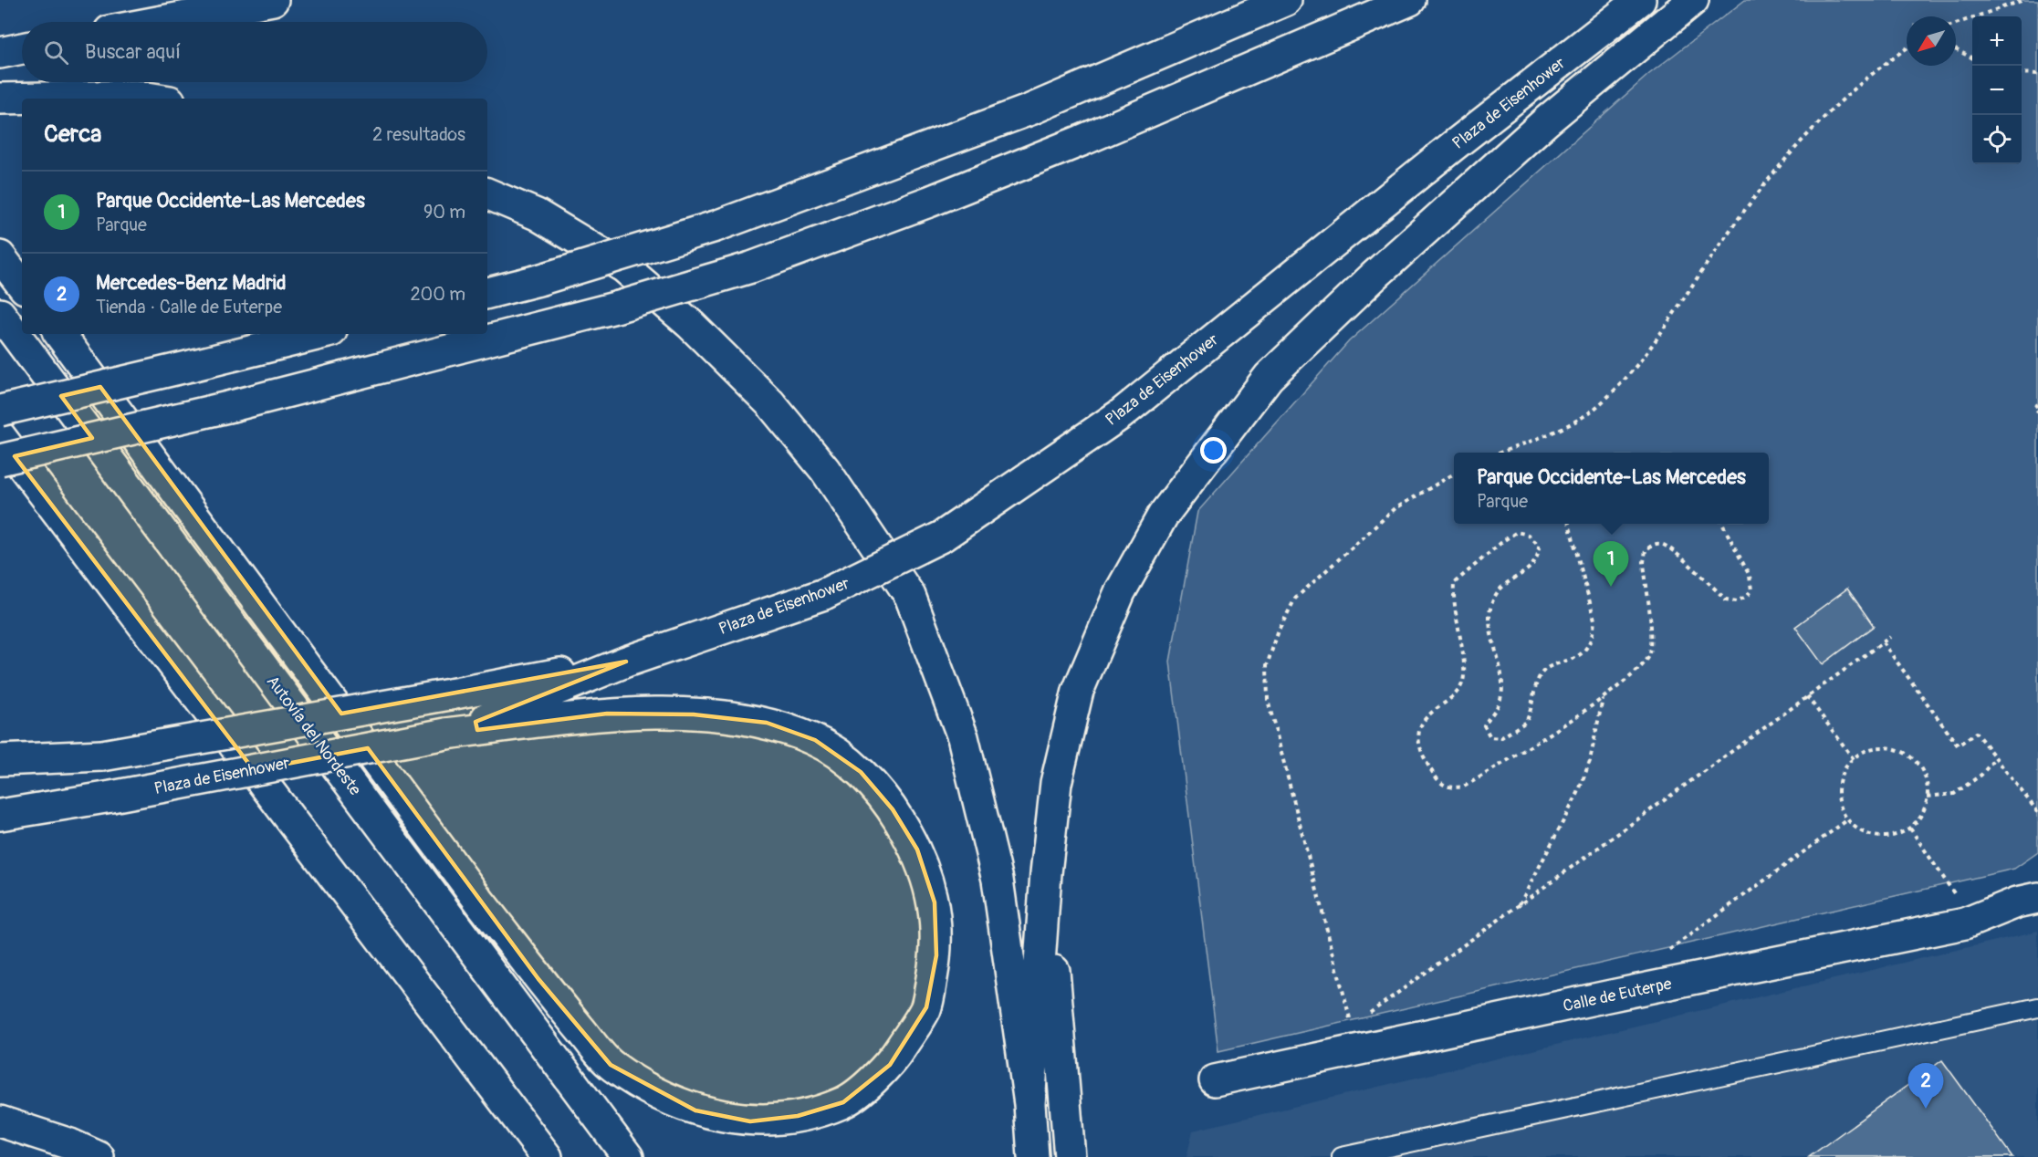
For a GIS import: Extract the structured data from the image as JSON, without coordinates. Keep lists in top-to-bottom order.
{
  "streets": {
    "main road": ["Plaza de Eisenhower", "Autovía del Nordeste", "Calle de Euterpe"]
  },
  "north": "bottom left",
  "page": {
    "map_buttons": ["+", "−"],
    "search": "Buscar aquí",
    "heading": ["Cerca", "2 resultados"],
    "list": [
      {
        "mark": "1",
        "name": "Parque Occidente-Las Mercedes",
        "note": "Parque",
        "value": "90 m"
      },
      {
        "mark": "2",
        "name": "Mercedes-Benz Madrid",
        "note": "Tienda · Calle de Euterpe",
        "value": "200 m"
      }
    ],
    "popup": ["Parque Occidente-Las Mercedes", "Parque"],
    "pins": ["1", "2"]
  }
}
